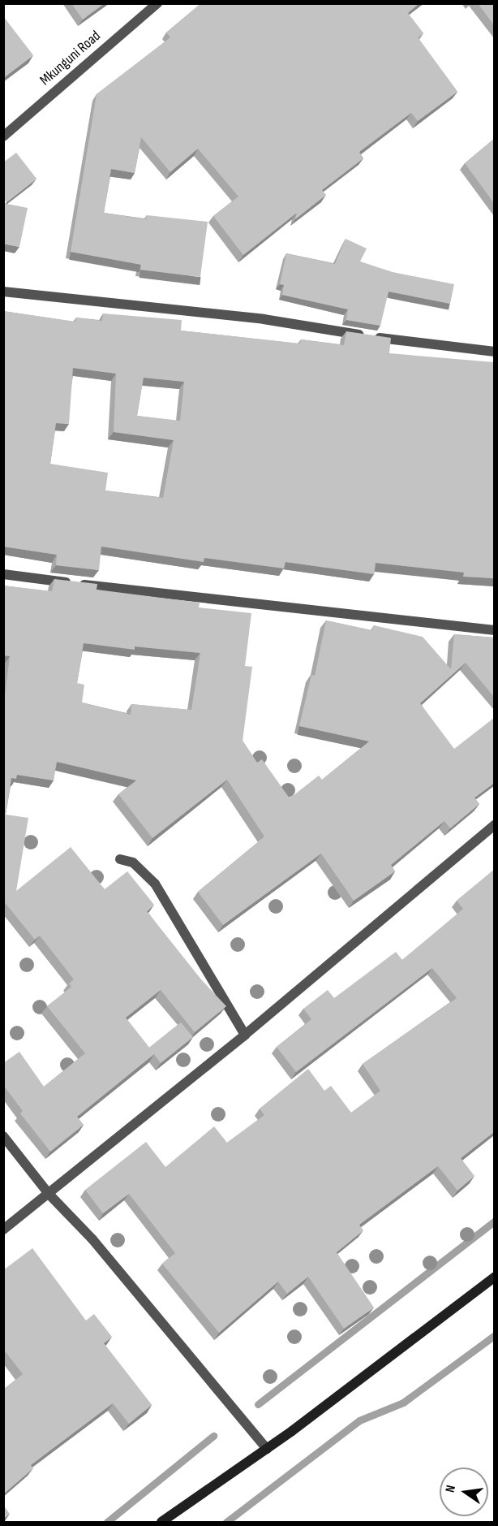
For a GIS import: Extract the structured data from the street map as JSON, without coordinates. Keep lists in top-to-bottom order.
{
  "streets": {
    "street": ["Mkunguni Road"]
  },
  "north": "left"
}
